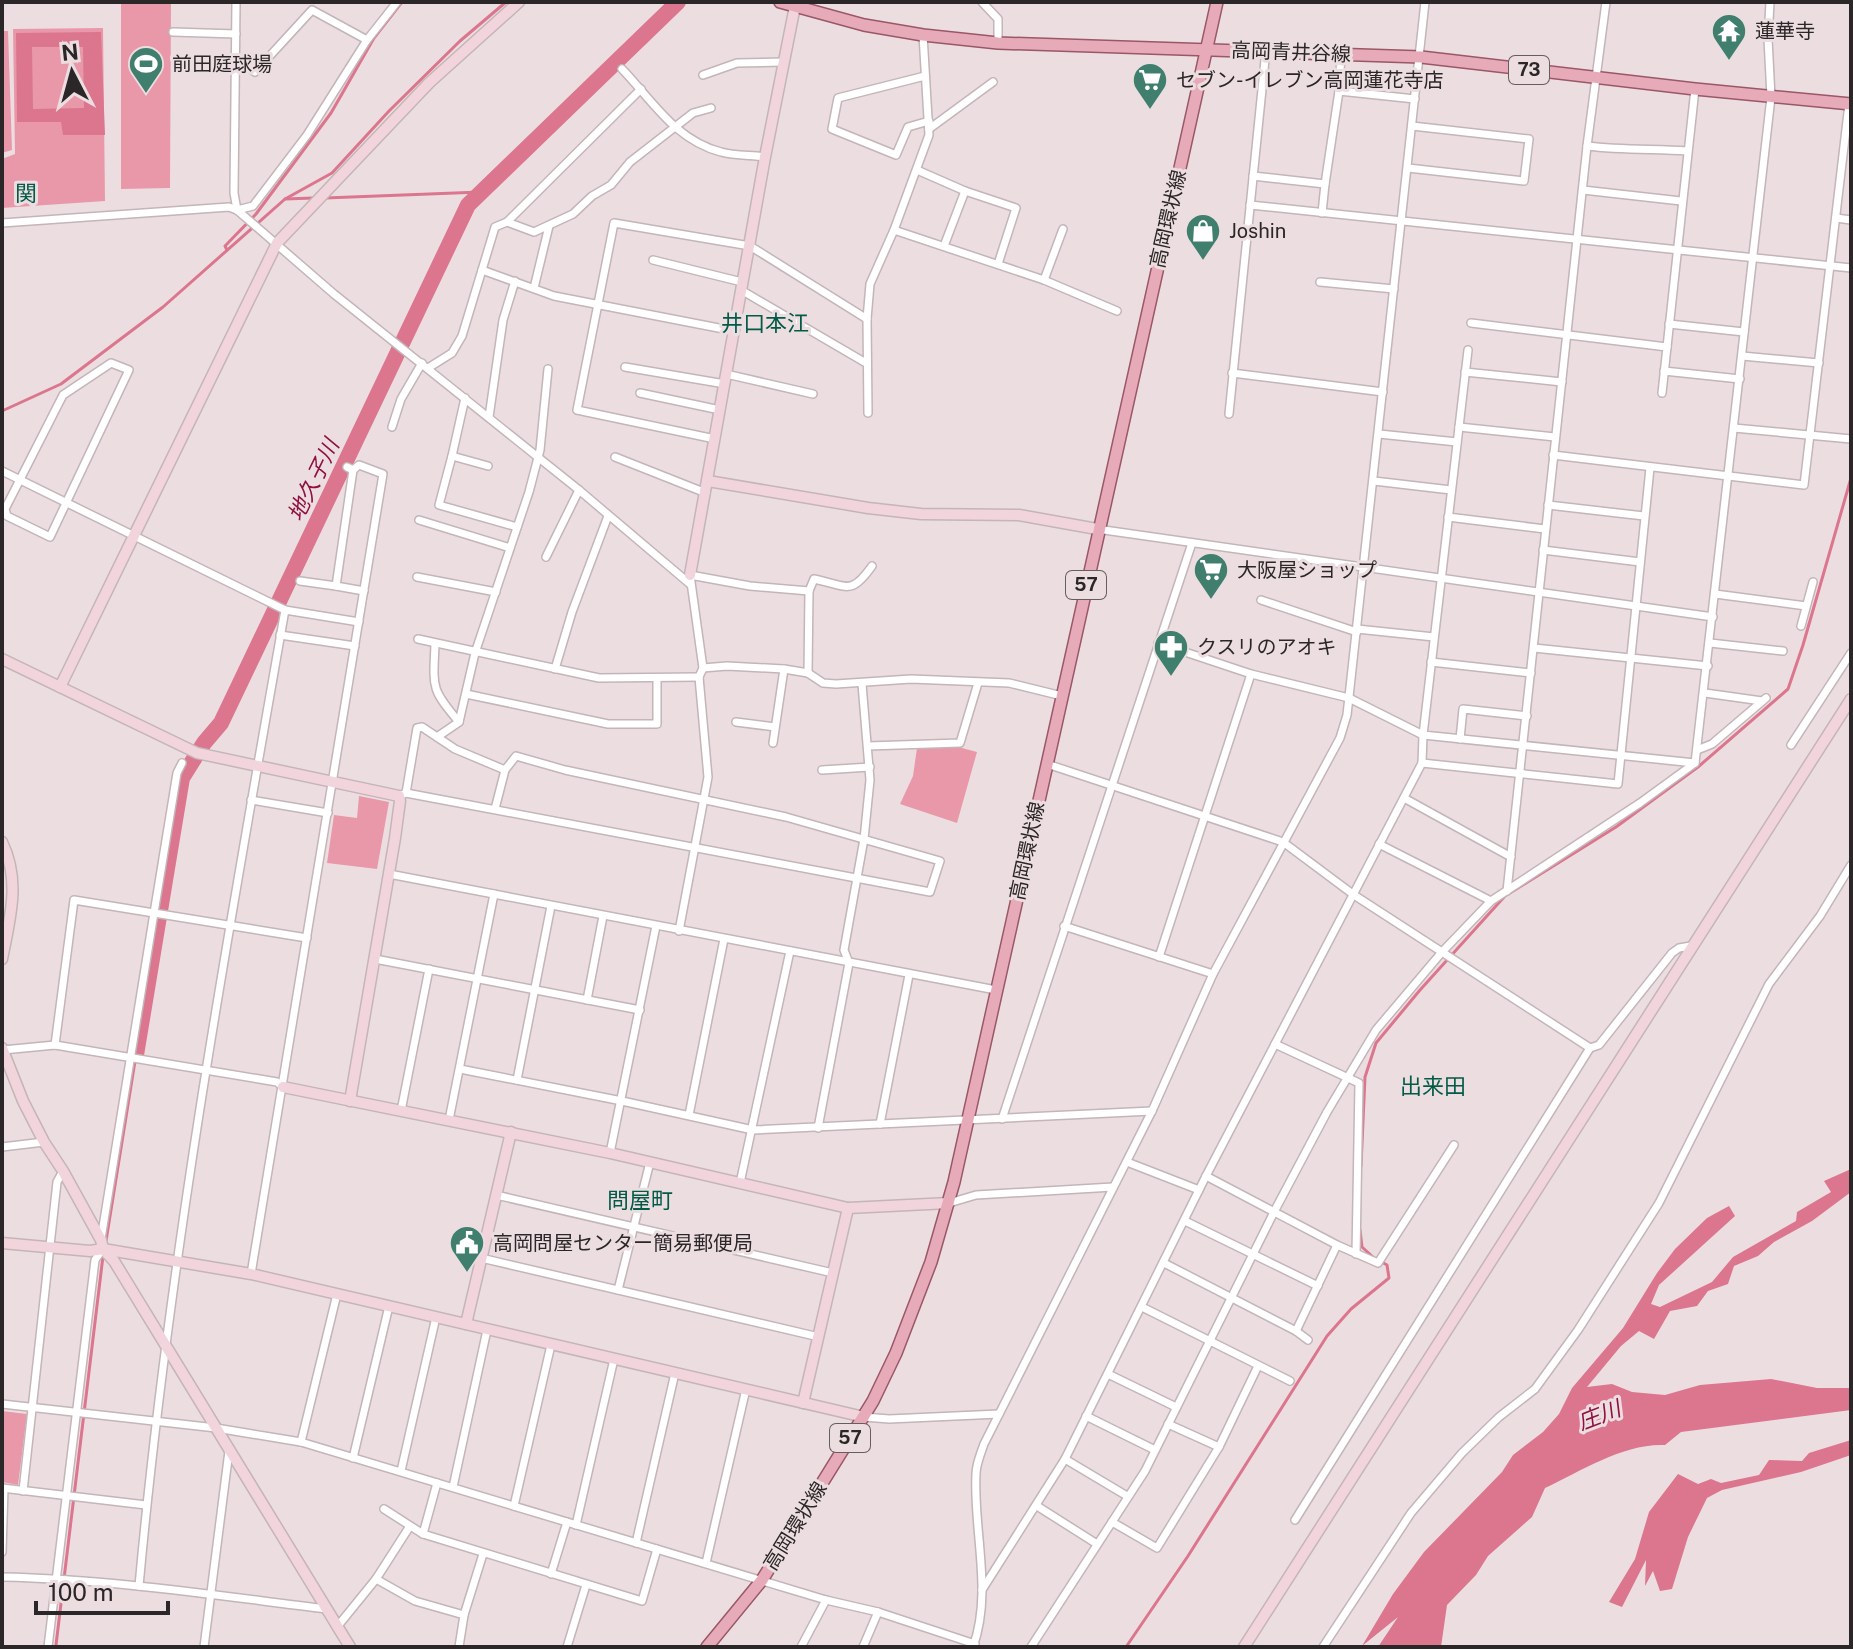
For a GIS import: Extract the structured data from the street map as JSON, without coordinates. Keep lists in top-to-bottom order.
{
  "streets": {
    "main road": [
      "高岡青井谷線",
      "73",
      "高岡環状線",
      "57"
    ]
  },
  "crossings": [
    ["高岡青井谷線", "高岡環状線"]
  ],
  "districts": [
    "関",
    "井口本江",
    "出来田",
    "問屋町"
  ],
  "water": ["地久子川", "庄川"],
  "places": {
    "temple": ["蓮華寺"],
    "sports": ["前田庭球場"],
    "supermarket": ["セブン-イレブン高岡蓮花寺店", "大阪屋ショップ"],
    "shop": ["Joshin"],
    "pharmacy": ["クスリのアオキ"],
    "public building": ["高岡問屋センター簡易郵便局"]
  },
  "scale_bar": "100 m",
  "north": "top"
}
